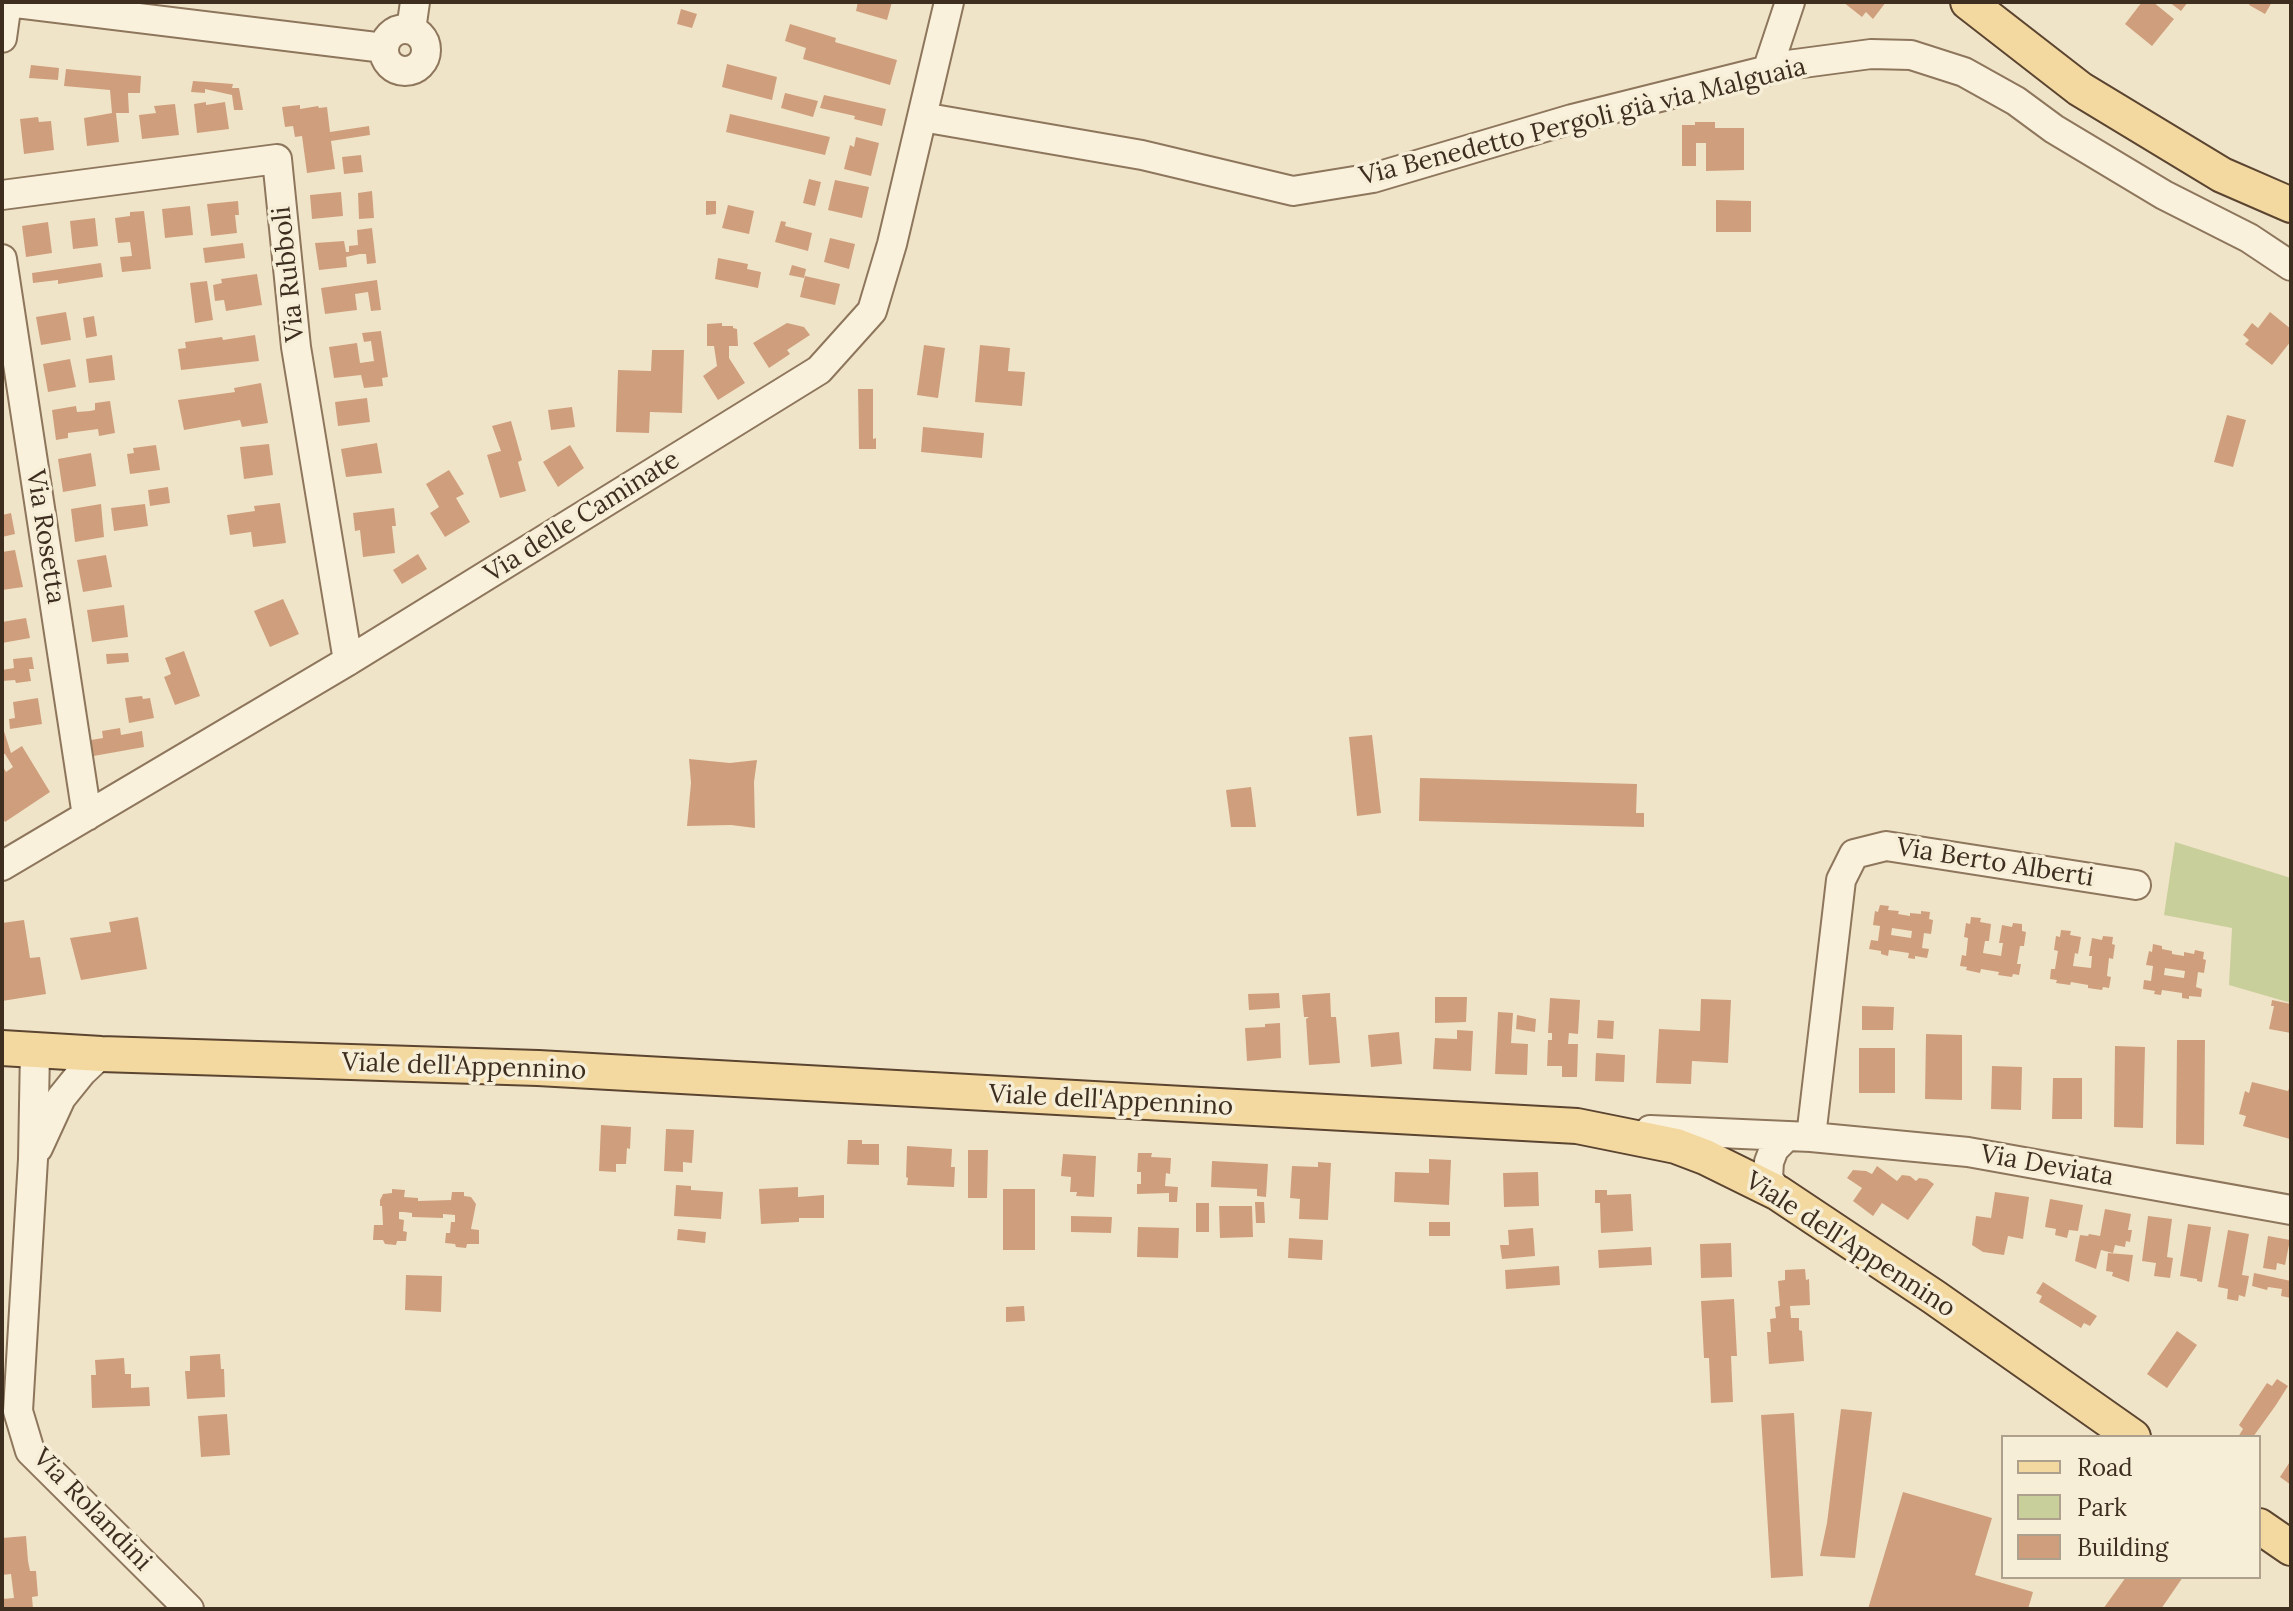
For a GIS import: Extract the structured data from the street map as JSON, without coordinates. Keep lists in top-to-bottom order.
{
  "streets": {
    "main road": ["Viale dell'Appennino"],
    "street": [
      "Via Benedetto Pergoli già via Malguaia",
      "Via Rubboli",
      "Via delle Caminate",
      "Via Rosetta",
      "Via Berto Alberti",
      "Via Deviata",
      "Via Rolandini"
    ]
  },
  "crossings": [
    ["Via Benedetto Pergoli già via Malguaia", "Via delle Caminate"],
    ["Via Rubboli", "Via delle Caminate"],
    ["Via delle Caminate", "Via Rosetta"],
    ["Via Berto Alberti", "Via Deviata"],
    ["Viale dell'Appennino", "Via Deviata"],
    ["Viale dell'Appennino", "Via Rolandini"]
  ],
  "legend": ["Road", "Park", "Building"]
}
